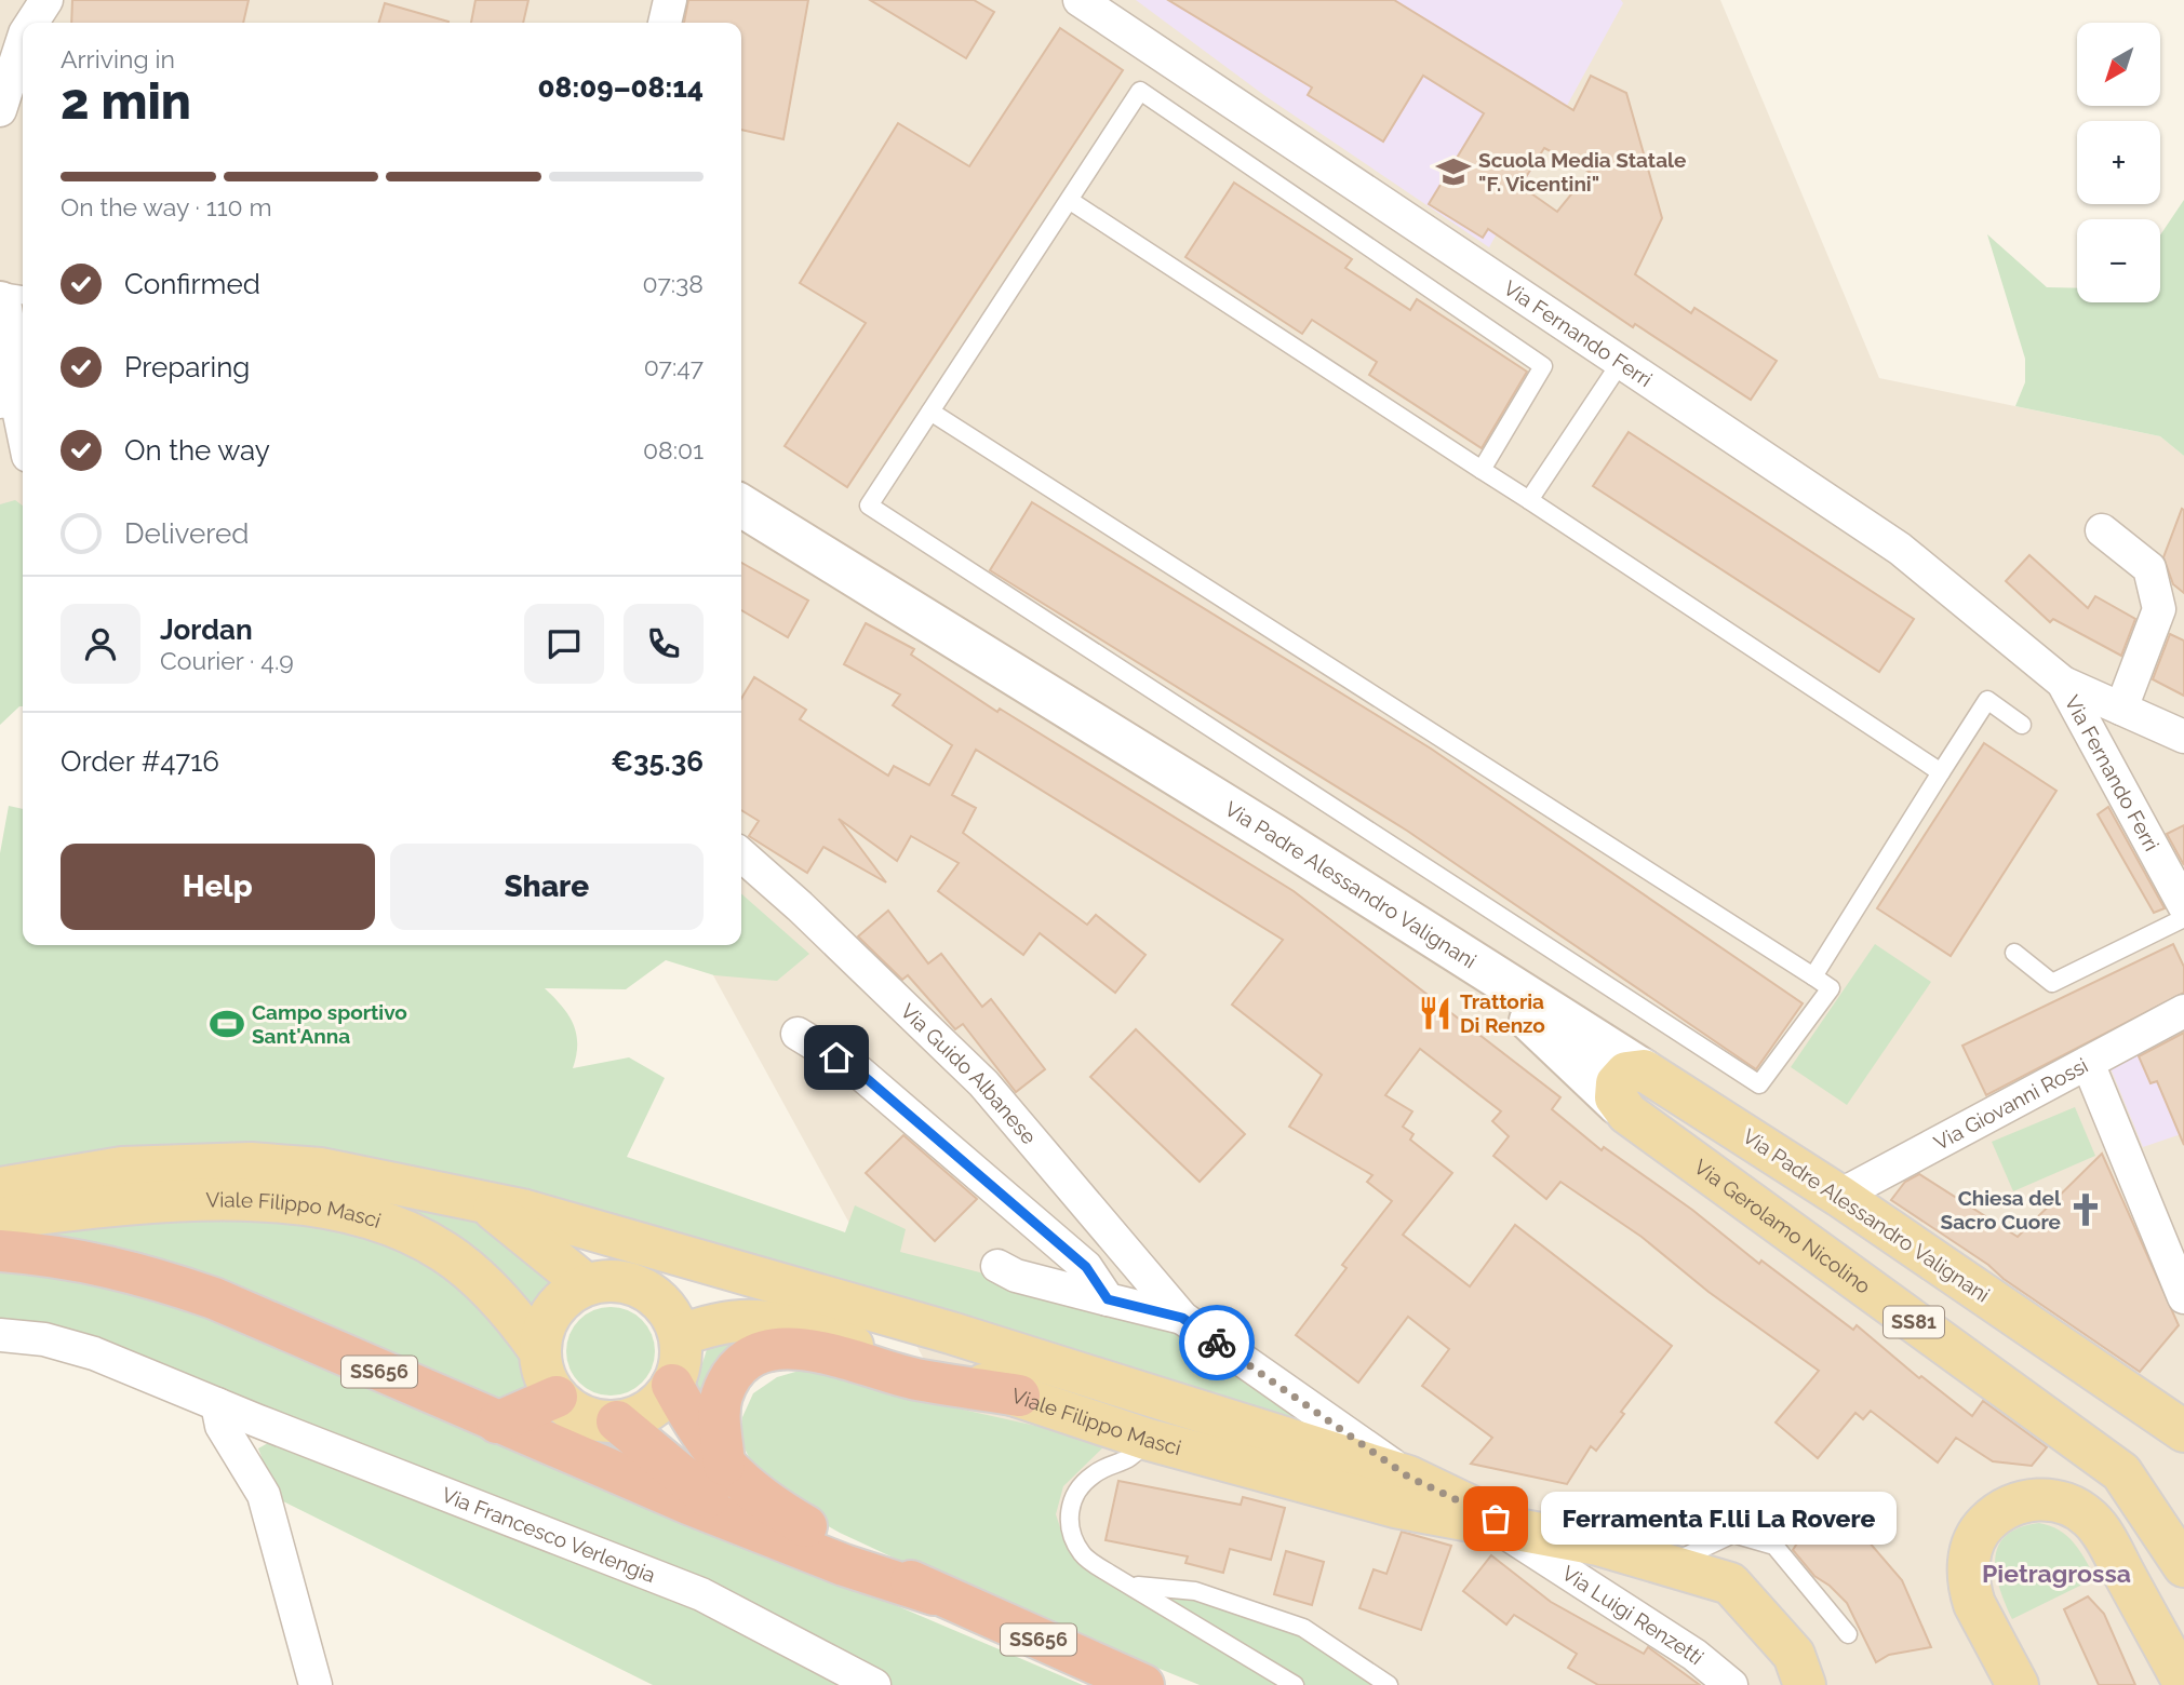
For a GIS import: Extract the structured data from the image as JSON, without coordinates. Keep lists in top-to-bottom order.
{
  "streets": {
    "highway": ["SS656"],
    "main road": [
      "Via Padre Alessandro Valignani",
      "Viale Filippo Masci",
      "Via Gerolamo Nicolino",
      "SS81"
    ],
    "street": [
      "Via Fernando Ferri",
      "Via Guido Albanese",
      "Via Giovanni Rossi",
      "Via Francesco Verlengia",
      "Via Luigi Renzetti"
    ]
  },
  "crossings": [
    ["Via Padre Alessandro Valignani", "Via Giovanni Rossi"],
    ["Via Guido Albanese", "Viale Filippo Masci"],
    ["Viale Filippo Masci", "SS656"],
    ["Viale Filippo Masci", "Via Luigi Renzetti"]
  ],
  "districts": ["Pietragrossa"],
  "places": {
    "school or university": ["Scuola Media Statale \"F. Vicentini\""],
    "restaurant": ["Trattoria Di Renzo"],
    "sports": ["Campo sportivo Sant'Anna"],
    "church": ["Chiesa del Sacro Cuore"],
    "other": ["Ferramenta F.lli La Rovere"]
  },
  "north": "bottom left",
  "page": {
    "map_buttons": ["+", "−"],
    "heading": ["2 min", "Arriving in", "08:09–08:14"],
    "panel": [
      "Jordan",
      "Courier · 4.9",
      "Order #4716",
      "€35.36"
    ],
    "bar": "On the way · 110 m",
    "list": [
      ["Confirmed", "07:38"],
      ["Preparing", "07:47"],
      ["On the way", "08:01"],
      "Delivered"
    ],
    "buttons": ["Help", "Share"],
    "bubble": "Ferramenta F.lli La Rovere"
  }
}
